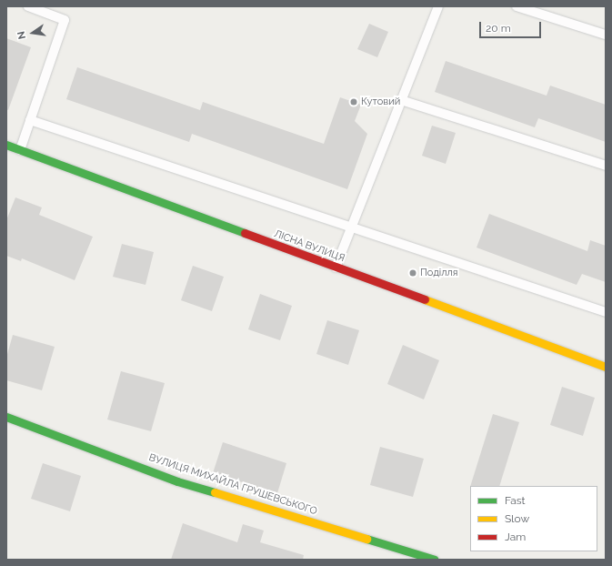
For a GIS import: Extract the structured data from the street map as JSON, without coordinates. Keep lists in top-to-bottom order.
{
  "streets": {
    "street": ["ЛІСНА ВУЛИЦЯ", "ВУЛИЦЯ МИХАЙЛА ГРУШЕВСЬКОГО"]
  },
  "places": ["Кутовий", "Поділля"],
  "legend": ["Fast", "Slow", "Jam"],
  "scale_bar": "20 m",
  "north": "left"
}
